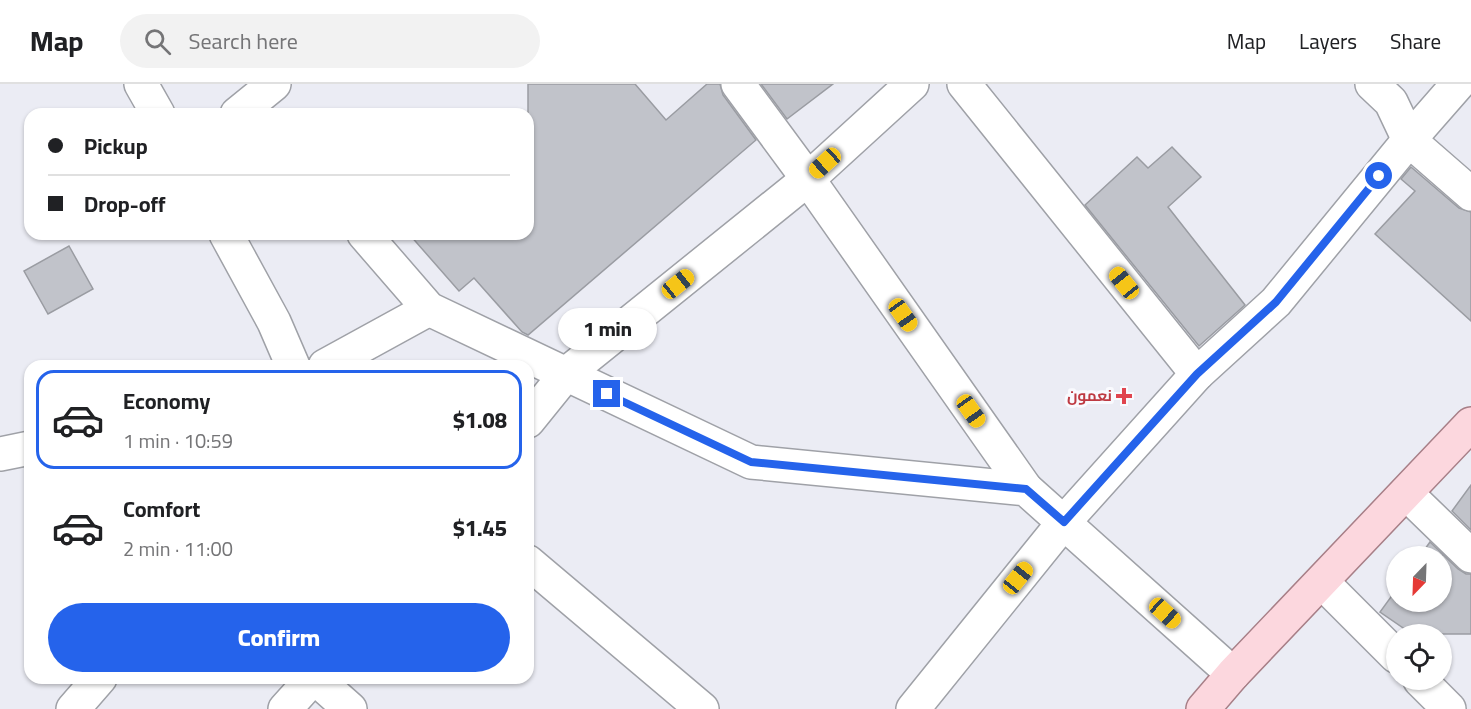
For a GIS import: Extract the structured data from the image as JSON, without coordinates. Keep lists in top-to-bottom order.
{
  "places": {
    "health": ["نعمون"]
  },
  "north": "bottom left",
  "page": {
    "header": "Map",
    "search": "Search here",
    "nav": ["Map", "Layers", "Share"],
    "banner": ["Pickup", "Drop-off"],
    "bubble": "1 min",
    "list": [
      {
        "name": "Economy",
        "note": "1 min · 10:59",
        "value": "$1.08"
      },
      {
        "name": "Comfort",
        "note": "2 min · 11:00",
        "value": "$1.45"
      }
    ],
    "buttons": "Confirm"
  }
}
